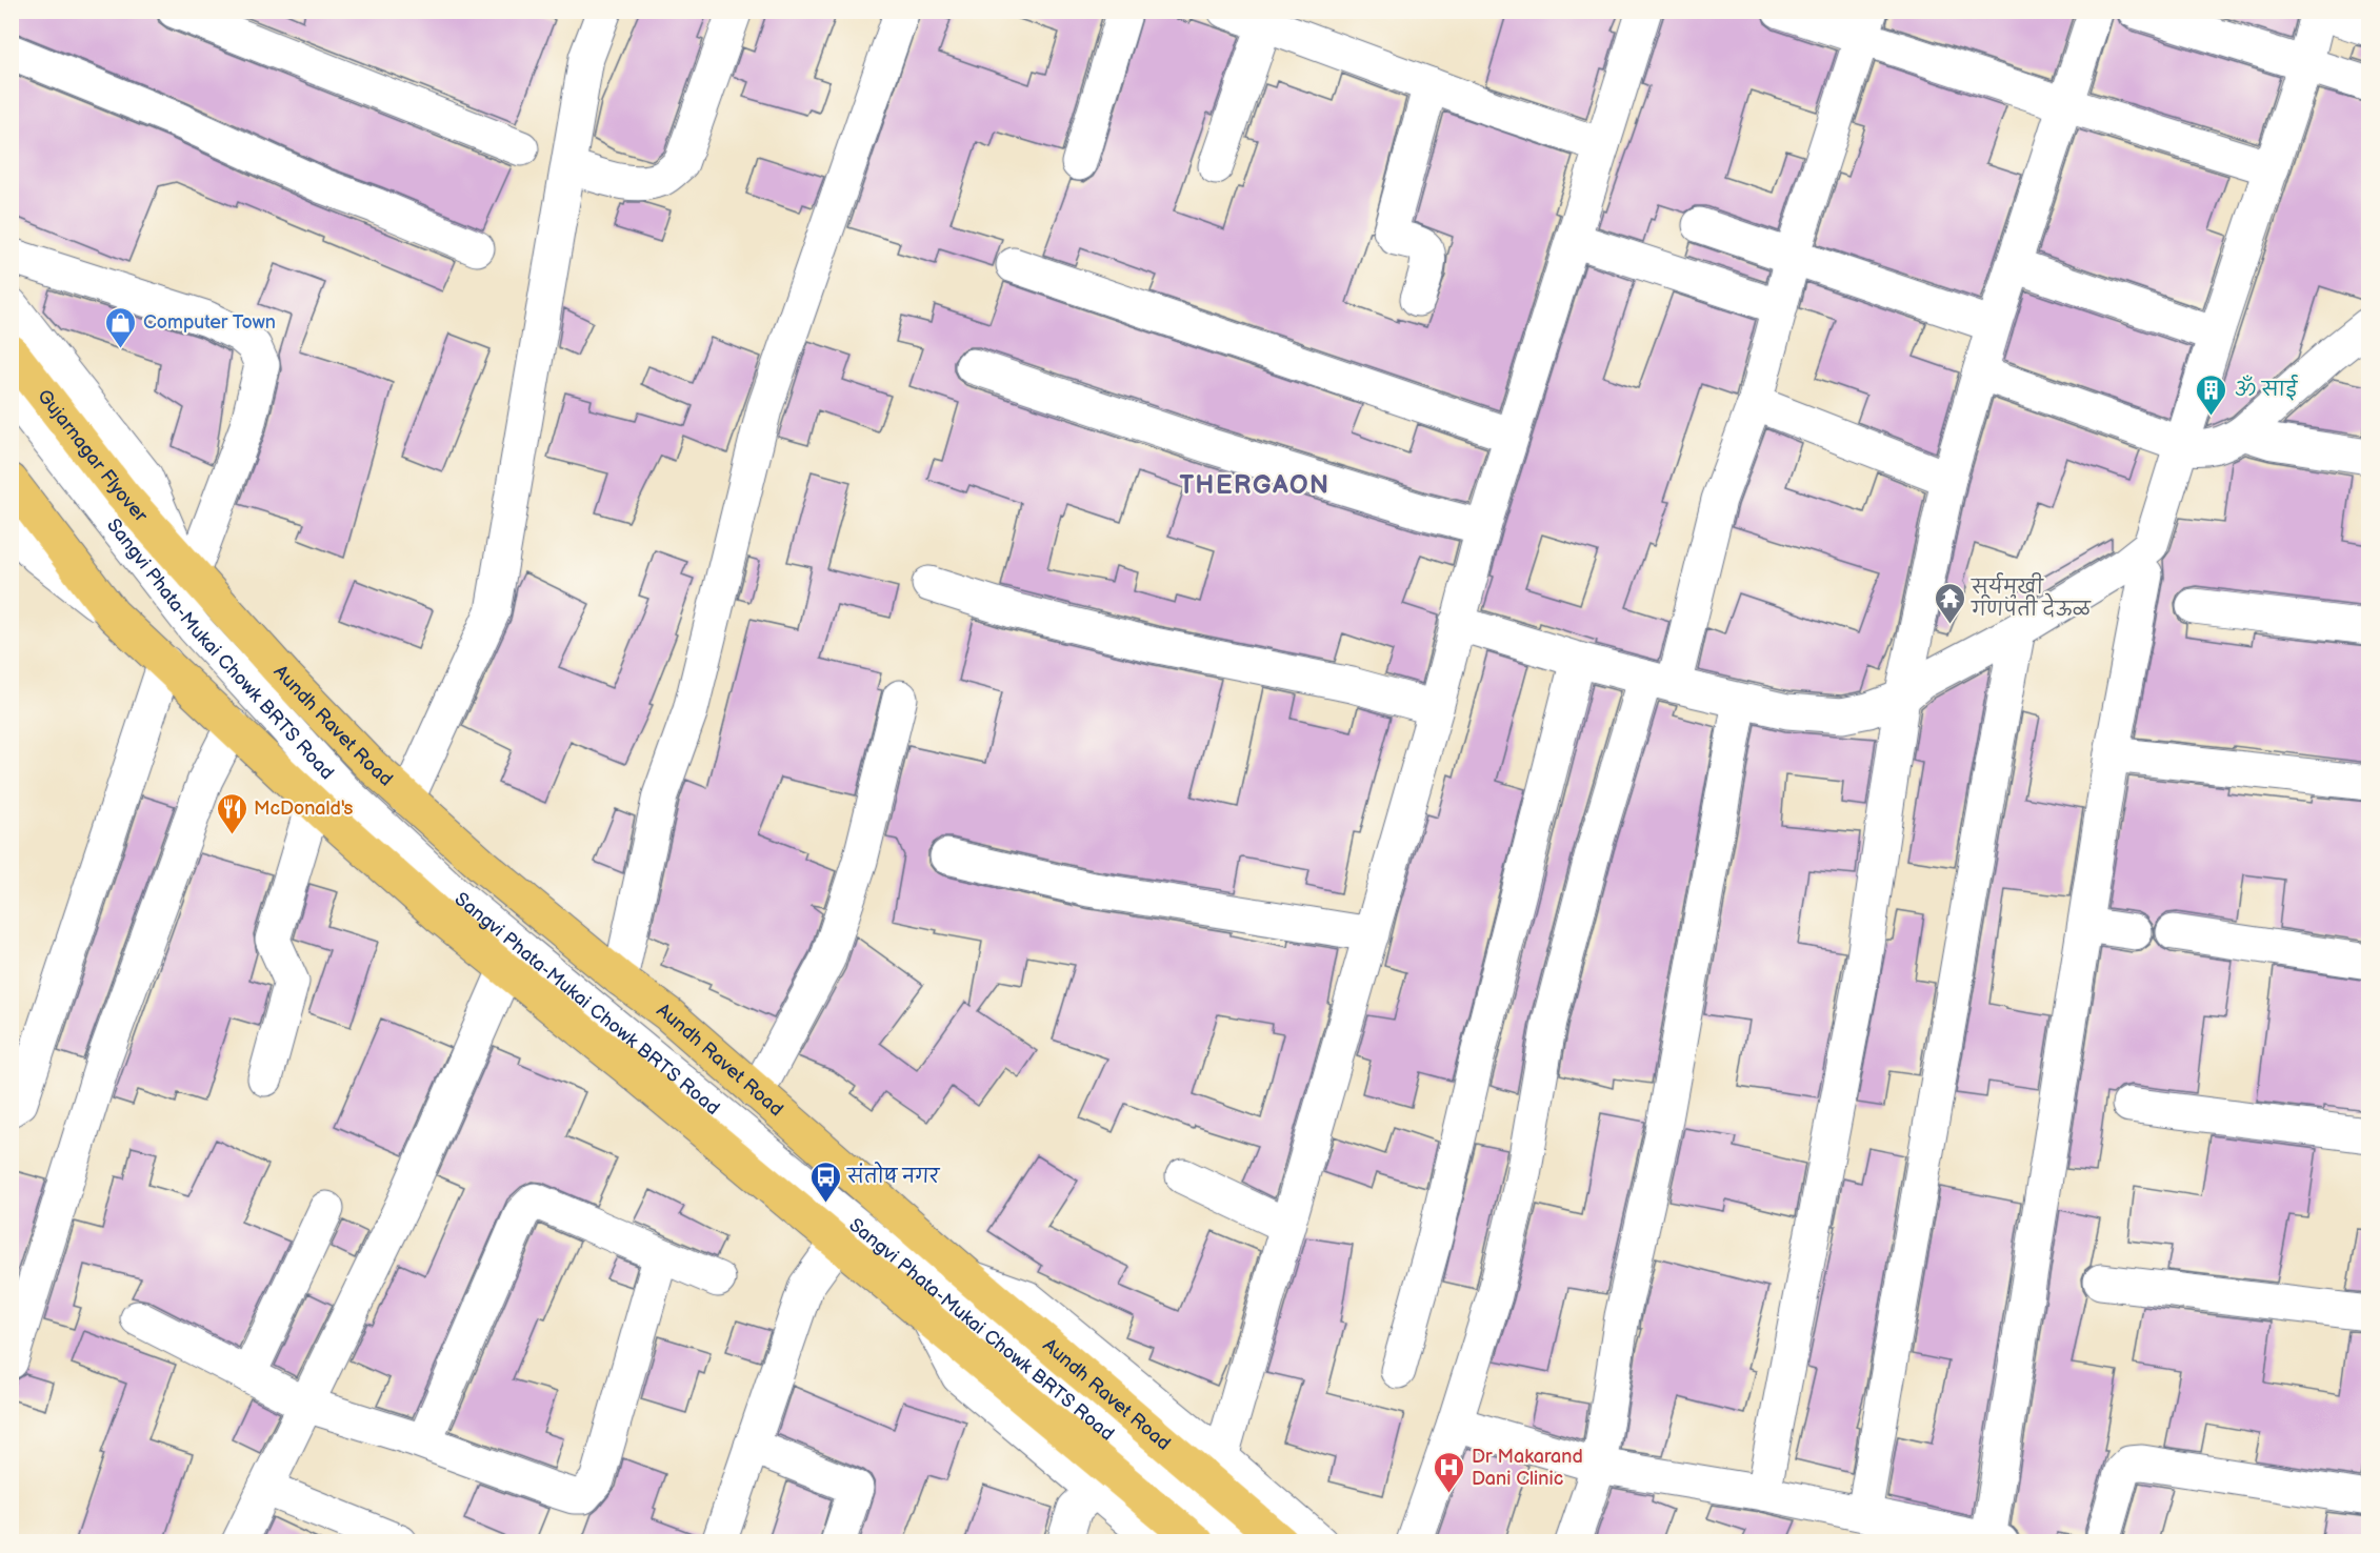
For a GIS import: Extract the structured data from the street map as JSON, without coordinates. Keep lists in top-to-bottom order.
{
  "streets": {
    "main road": ["Gujarnagar Flyover", "Aundh Ravet Road"],
    "street": ["Sangvi Phata-Mukai Chowk BRTS Road"]
  },
  "crossings": [
    ["Gujarnagar Flyover", "Sangvi Phata-Mukai Chowk BRTS Road"],
    ["Gujarnagar Flyover", "Aundh Ravet Road"]
  ],
  "districts": ["THERGAON"],
  "places": {
    "shop": ["Computer Town"],
    "building": ["ॐ साई"],
    "temple": ["सूर्यमुखी गणपती देऊळ"],
    "restaurant": ["McDonald's"],
    "bus stop": ["संतोष नगर"],
    "hospital": ["Dr Makarand Dani Clinic"]
  }
}
